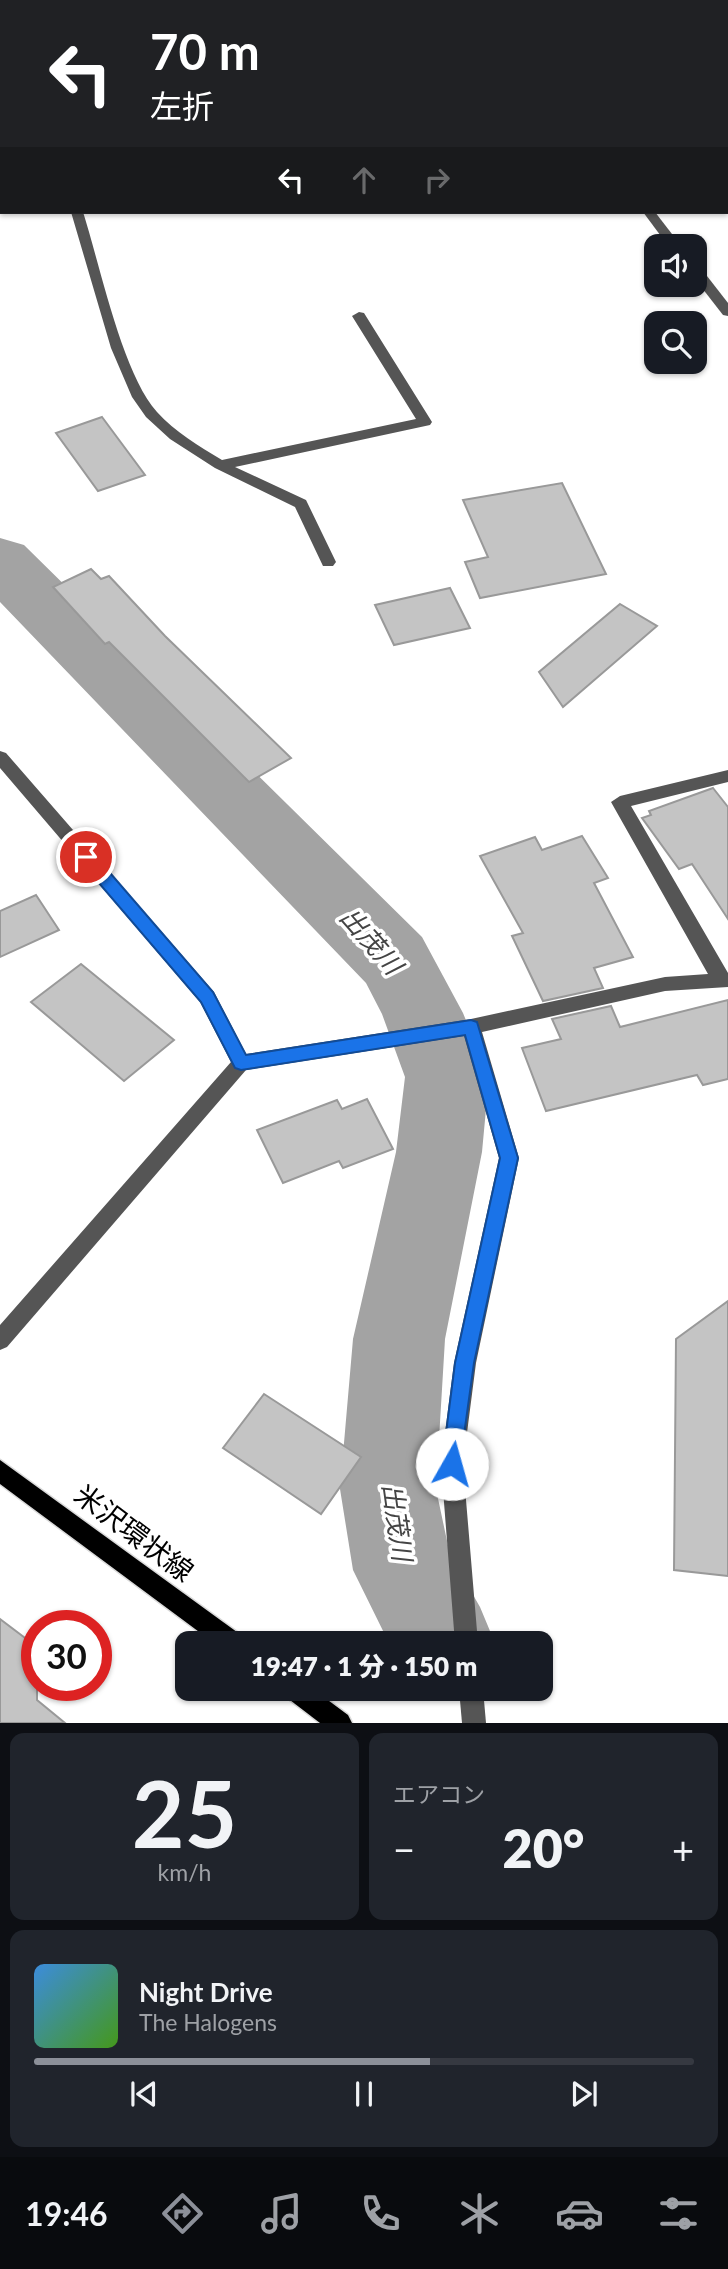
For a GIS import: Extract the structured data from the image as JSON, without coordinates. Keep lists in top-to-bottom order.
{
  "streets": {
    "main road": ["米沢環状線"]
  },
  "water": ["出茂川"],
  "page": {
    "turn": ["70 m", "左折"],
    "limit": "30",
    "trip": "19:47 · 1 分 · 150 m",
    "tile": [
      ["25", "km/h"],
      "エアコン"
    ],
    "heat": ["−", "20°", "+"],
    "song": ["Night Drive", "The Halogens"],
    "tabs": "19:46"
  }
}
